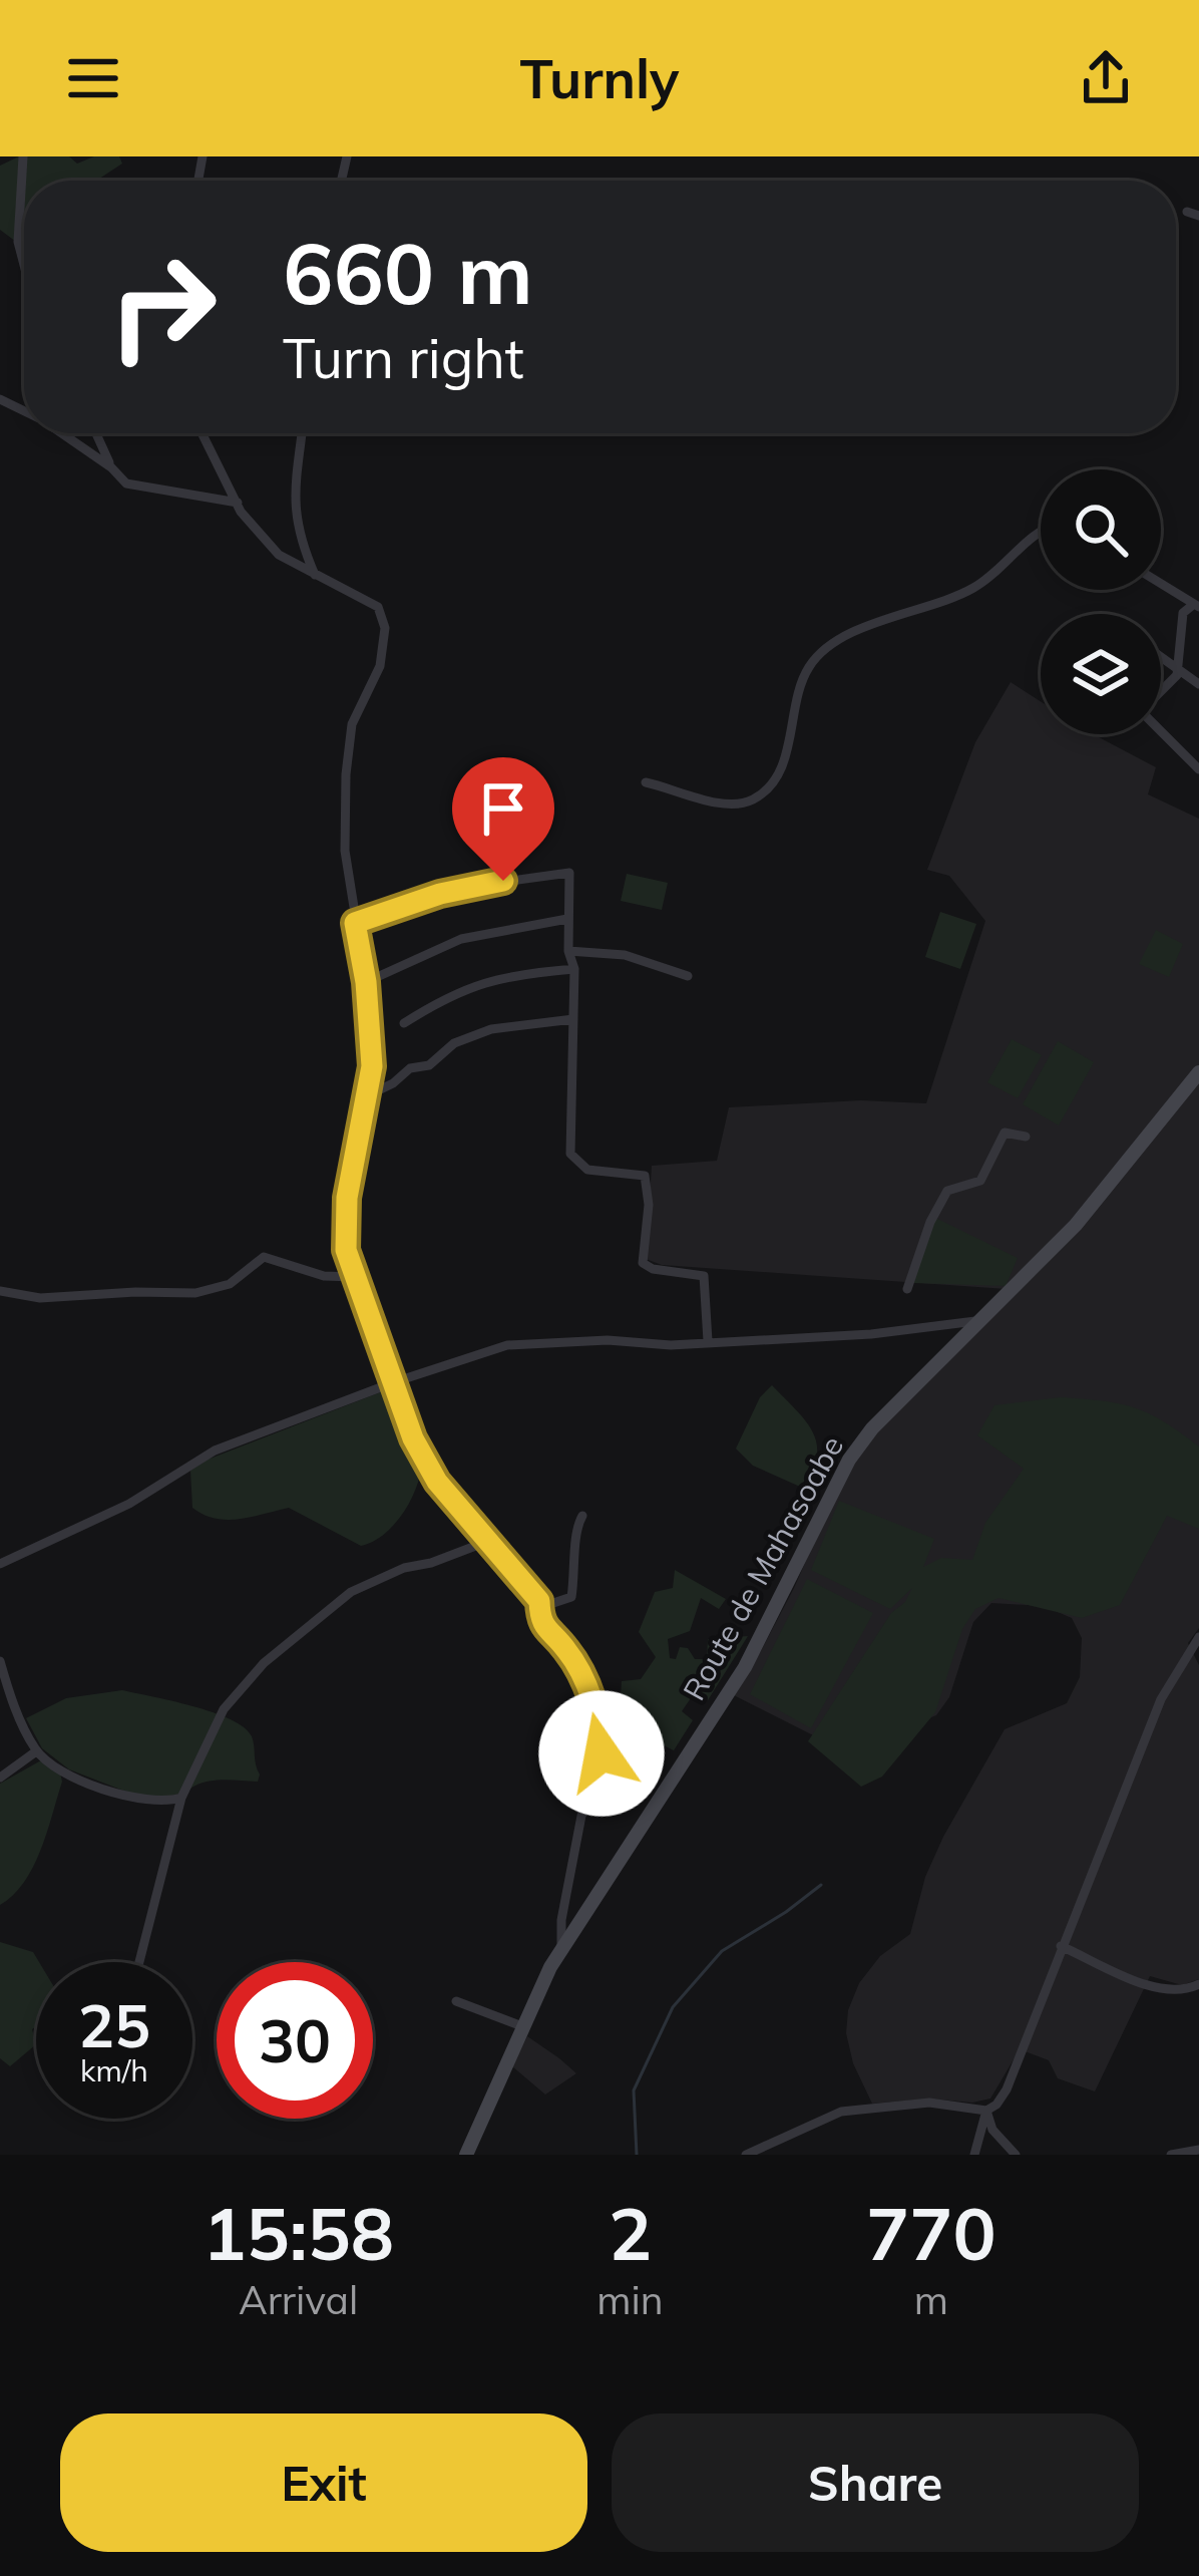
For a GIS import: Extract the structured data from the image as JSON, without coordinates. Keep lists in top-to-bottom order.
{
  "streets": {
    "street": ["Route de Mahasoabe"]
  },
  "page": {
    "header": "Turnly",
    "turn": ["660 m", "Turn right"],
    "speed": "25 km/h",
    "limit": "30",
    "eta": [
      "15:58",
      "Arrival",
      "2",
      "min",
      "770",
      "m"
    ],
    "buttons": ["Exit", "Share"]
  }
}
